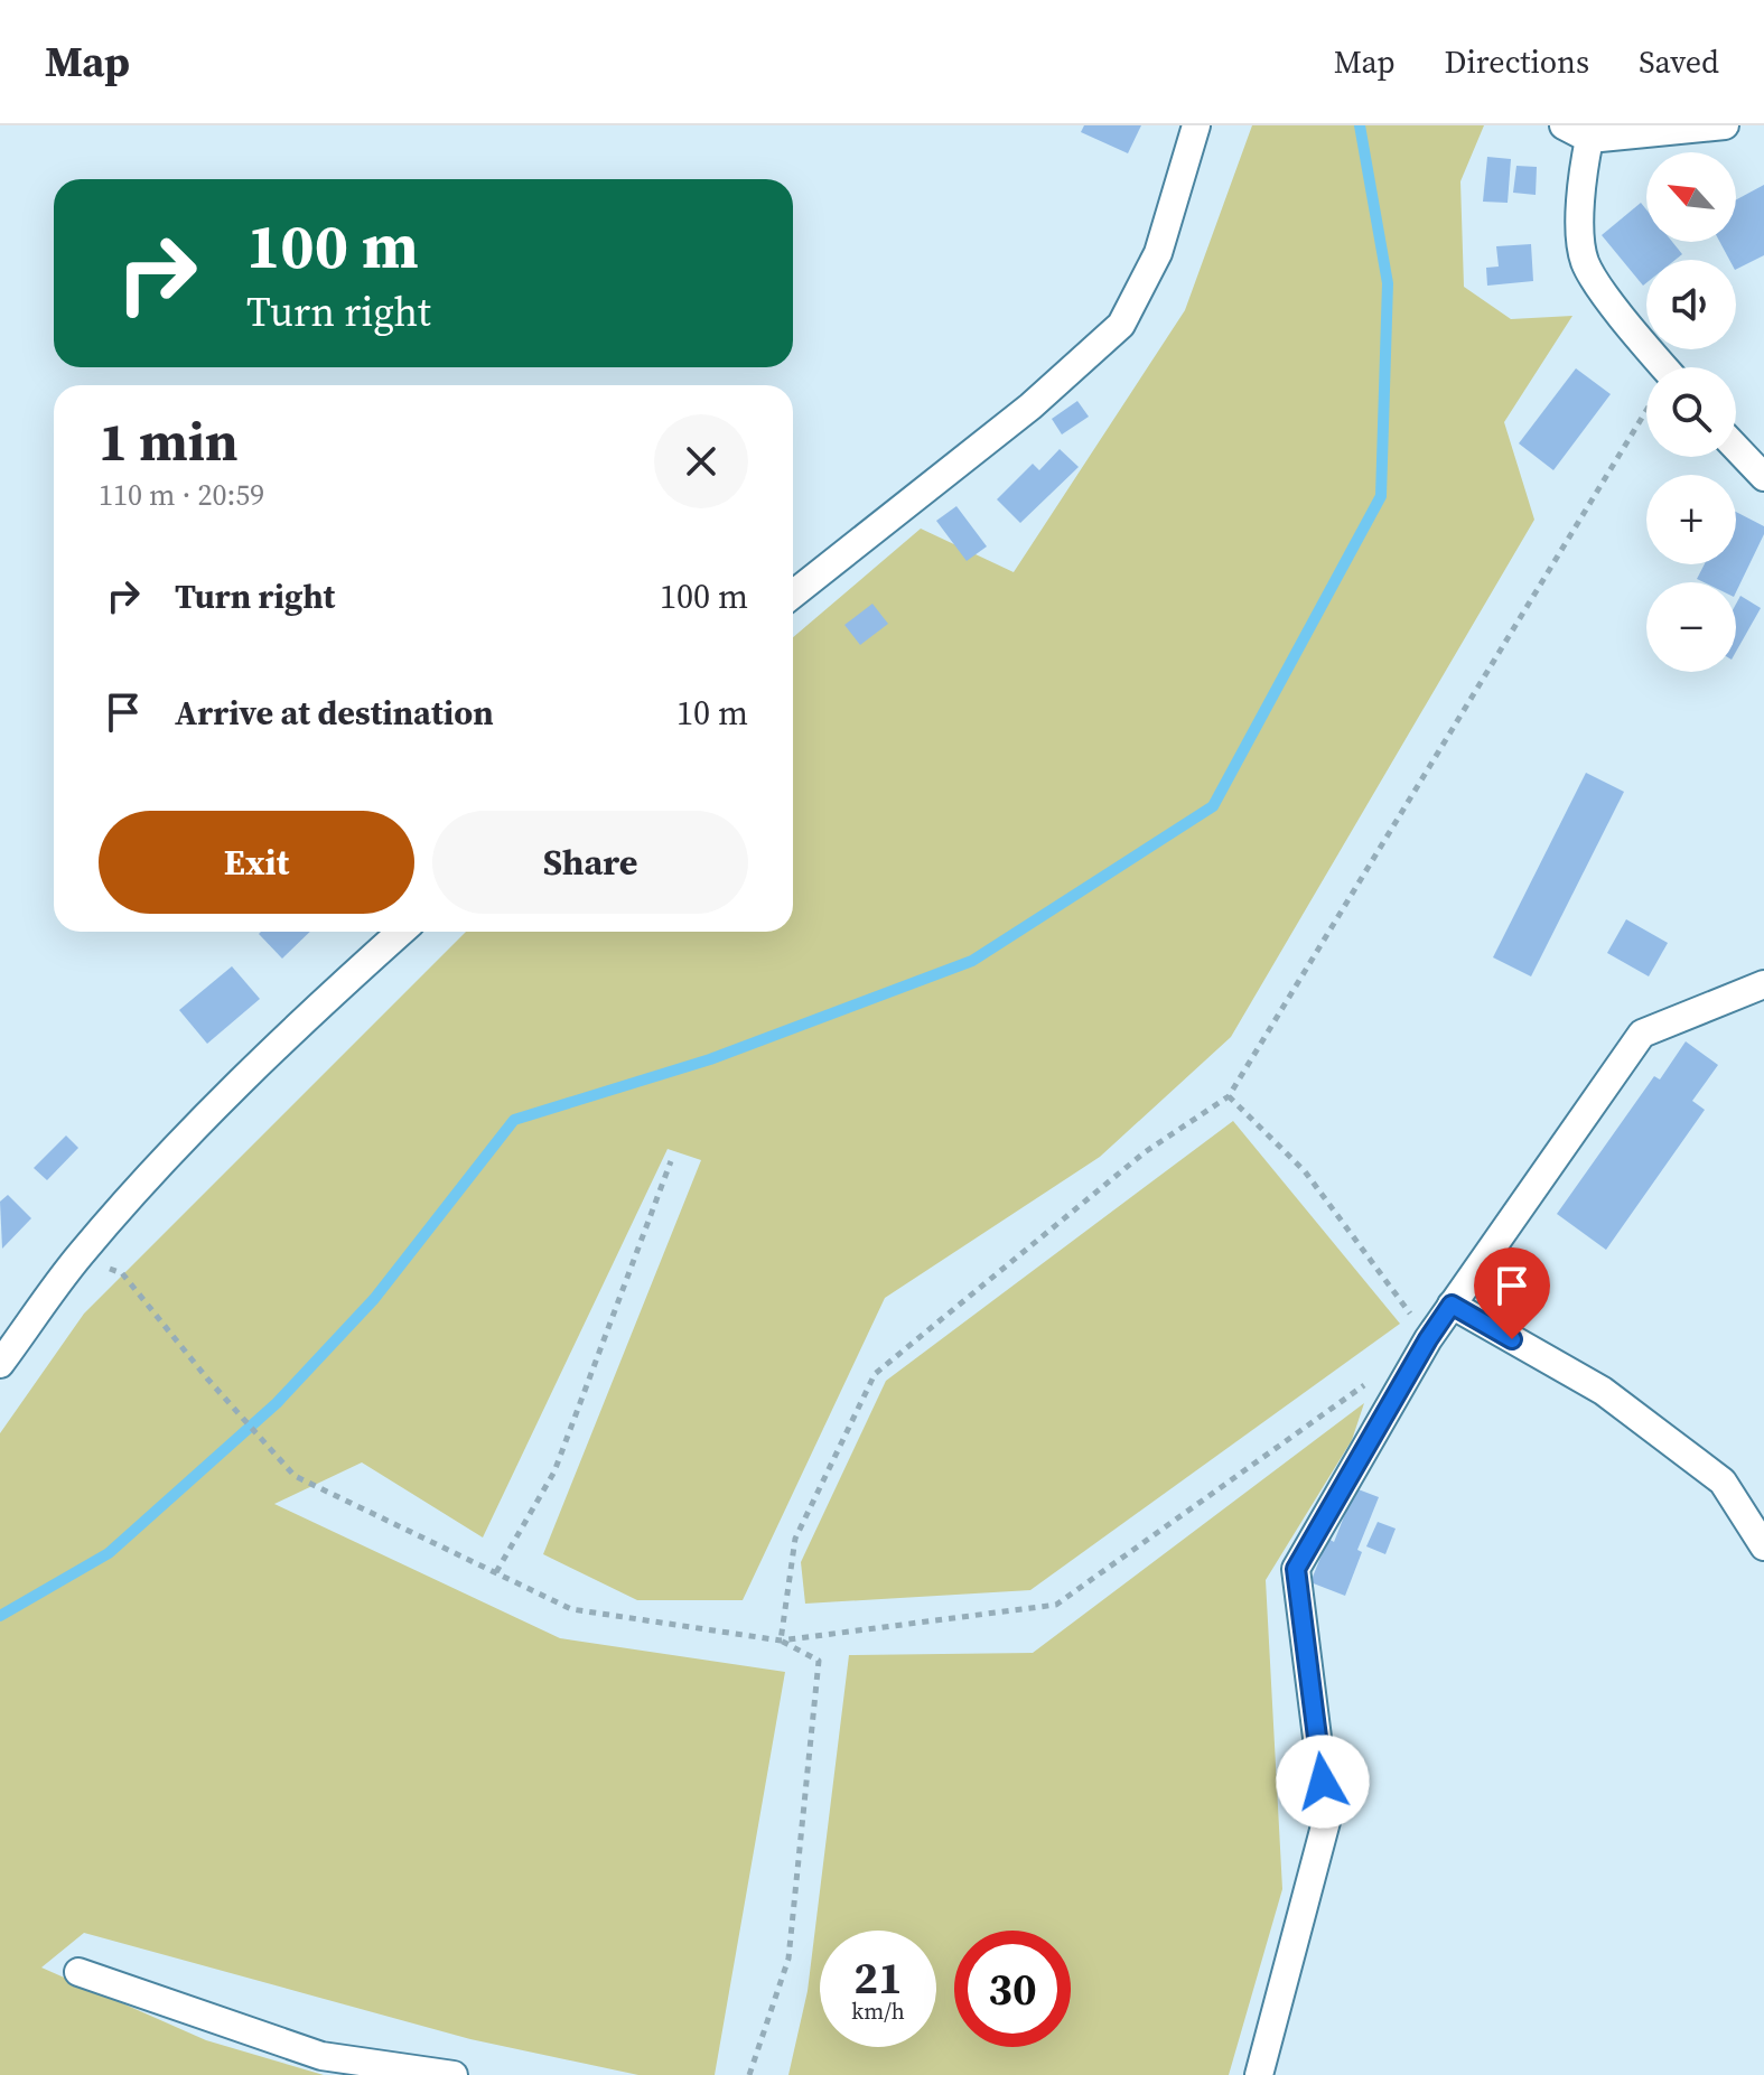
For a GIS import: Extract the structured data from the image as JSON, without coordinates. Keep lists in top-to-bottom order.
{
  "north": "top left",
  "page": {
    "header": "Map",
    "nav": ["Map", "Directions", "Saved"],
    "map_buttons": ["+", "−"],
    "turn": ["100 m", "Turn right"],
    "heading": ["1 min", "110 m · 20:59"],
    "list": [
      {
        "name": "Turn right",
        "value": "100 m"
      },
      {
        "name": "Arrive at destination",
        "value": "10 m"
      }
    ],
    "buttons": ["Exit", "Share"],
    "speed": "21 km/h",
    "limit": "30"
  }
}
